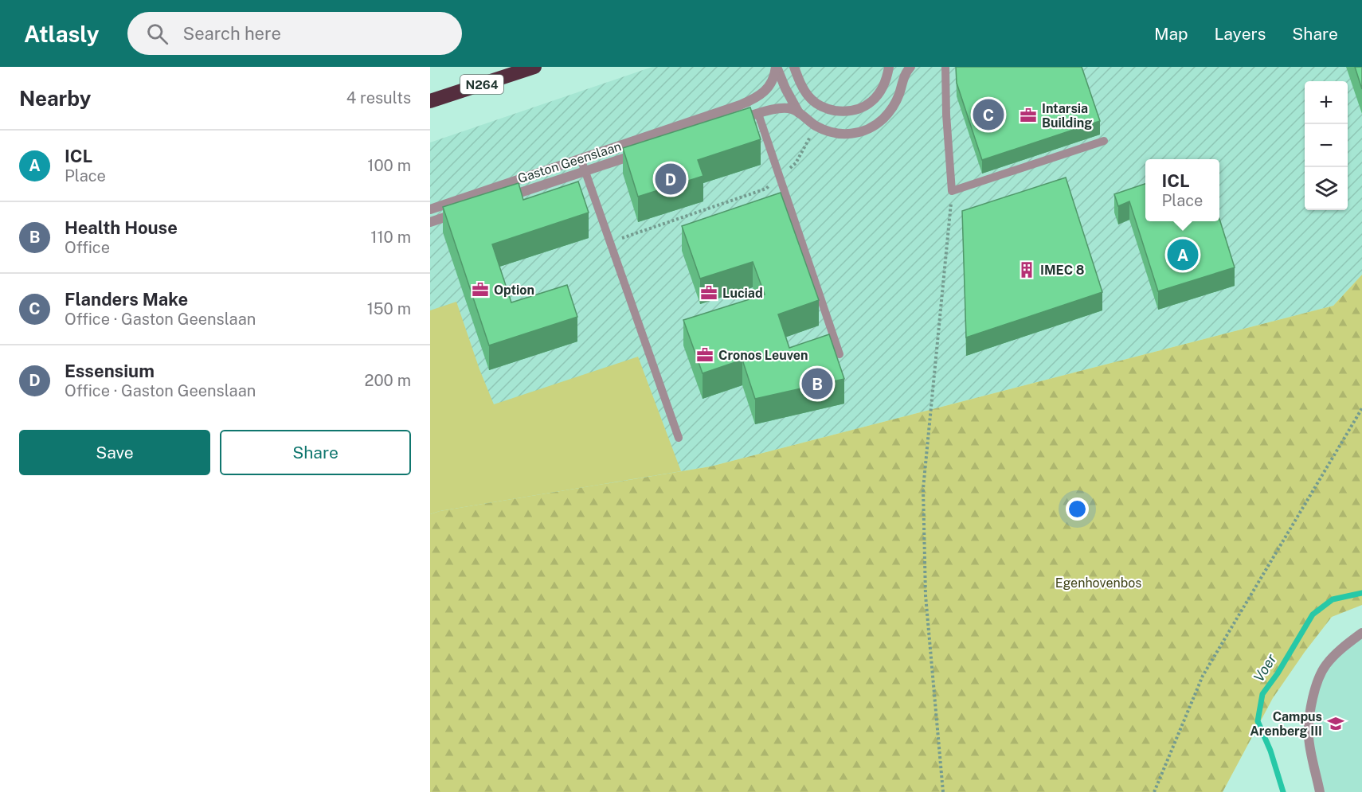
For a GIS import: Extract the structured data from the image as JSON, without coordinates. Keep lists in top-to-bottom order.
{
  "streets": {
    "highway": ["N264"],
    "street": ["Gaston Geenslaan"]
  },
  "water": ["Voer"],
  "parks": ["Egenhovenbos"],
  "places": {
    "office": [
      "Intarsia Building",
      "Option",
      "Luciad",
      "Cronos Leuven"
    ],
    "building": ["IMEC 8"],
    "school or university": ["Campus Arenberg III"]
  },
  "page": {
    "header": "Atlasly",
    "search": "Search here",
    "nav": ["Map", "Layers", "Share"],
    "heading": ["Nearby", "4 results"],
    "map_buttons": ["+", "−"],
    "pins": [
      "C",
      "D",
      "A",
      "B"
    ],
    "list": [
      {
        "mark": "A",
        "name": "ICL",
        "note": "Place",
        "value": "100 m"
      },
      {
        "mark": "B",
        "name": "Health House",
        "note": "Office",
        "value": "110 m"
      },
      {
        "mark": "C",
        "name": "Flanders Make",
        "note": "Office · Gaston Geenslaan",
        "value": "150 m"
      },
      {
        "mark": "D",
        "name": "Essensium",
        "note": "Office · Gaston Geenslaan",
        "value": "200 m"
      }
    ],
    "popup": ["ICL", "Place"],
    "buttons": ["Save", "Share"]
  }
}
